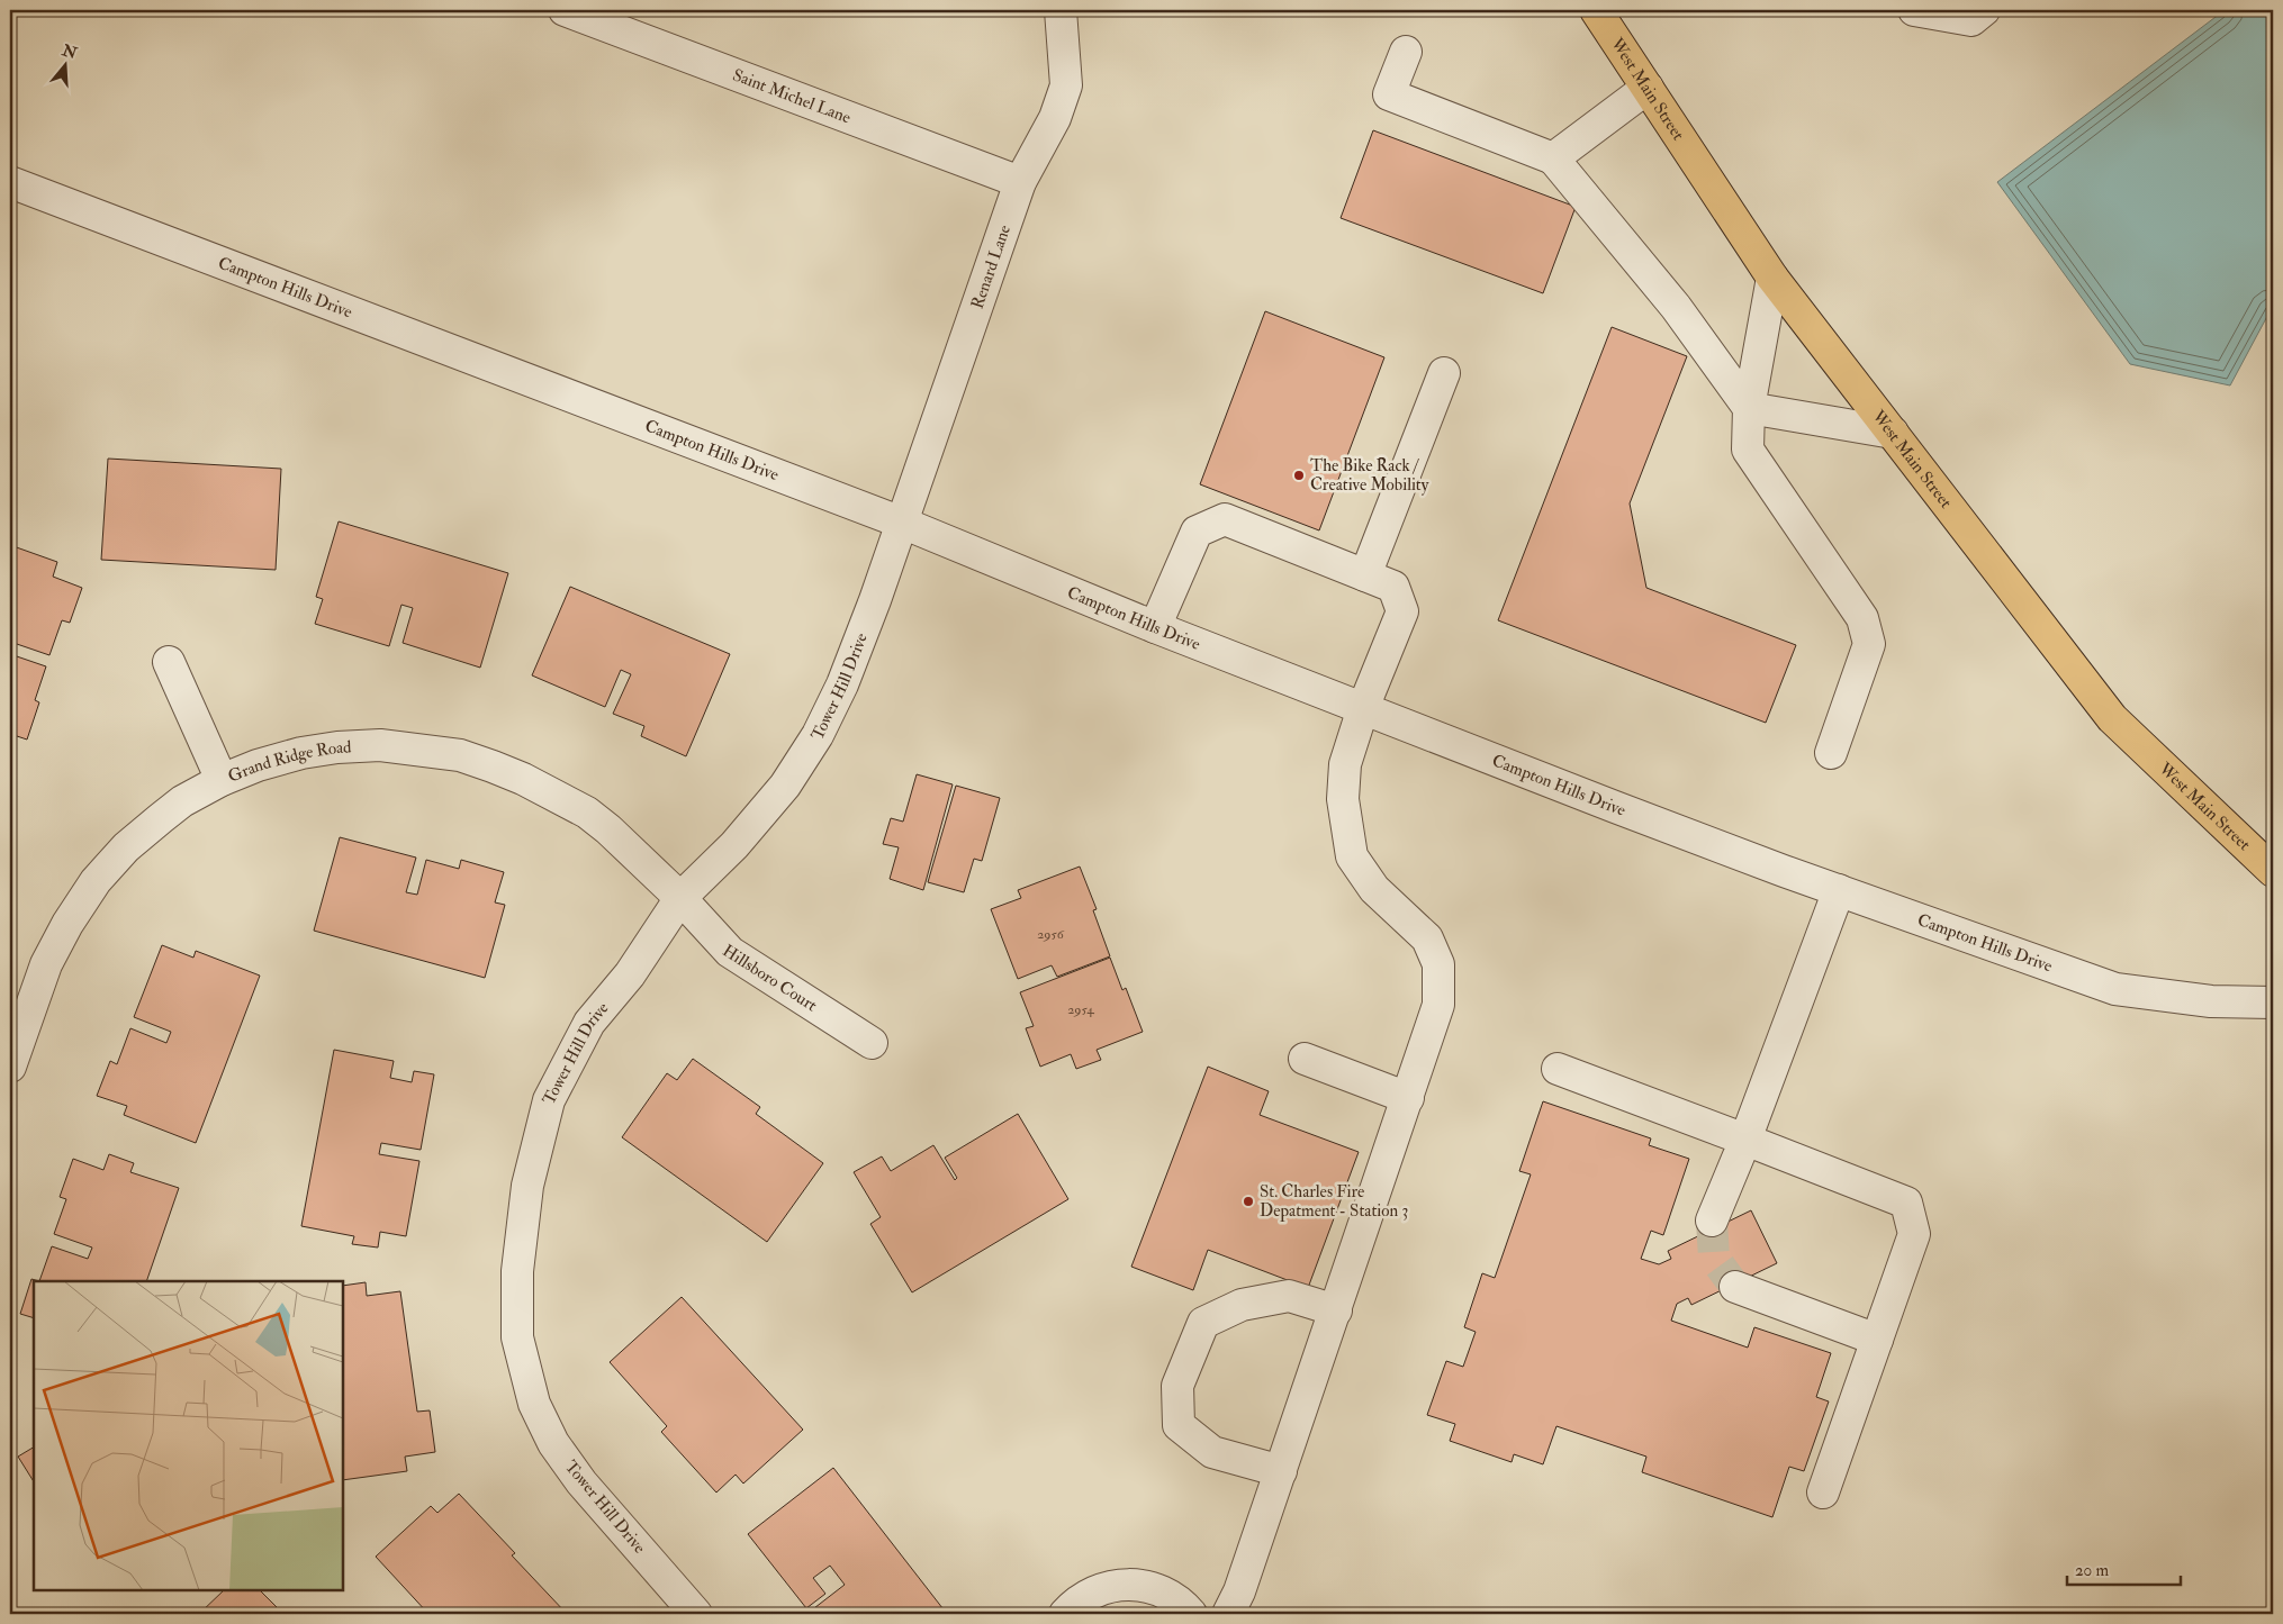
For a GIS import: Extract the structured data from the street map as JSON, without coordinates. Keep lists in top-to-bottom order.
{
  "streets": {
    "main road": ["West Main Street"],
    "street": [
      "Saint Michel Lane",
      "Renard Lane",
      "Campton Hills Drive",
      "Tower Hill Drive",
      "Grand Ridge Road",
      "Hillsboro Court"
    ]
  },
  "crossings": [
    ["Saint Michel Lane", "Renard Lane"],
    ["Renard Lane", "Campton Hills Drive"],
    ["Renard Lane", "Tower Hill Drive"],
    ["Campton Hills Drive", "Tower Hill Drive"],
    ["Tower Hill Drive", "Grand Ridge Road"],
    ["Tower Hill Drive", "Hillsboro Court"],
    ["Grand Ridge Road", "Hillsboro Court"]
  ],
  "places": ["The Bike Rack / Creative Mobility", "St. Charles Fire Depatment - Station 3"],
  "house_numbers": ["2956", "2954"],
  "scale_bar": "20 m",
  "north": "top"
}
